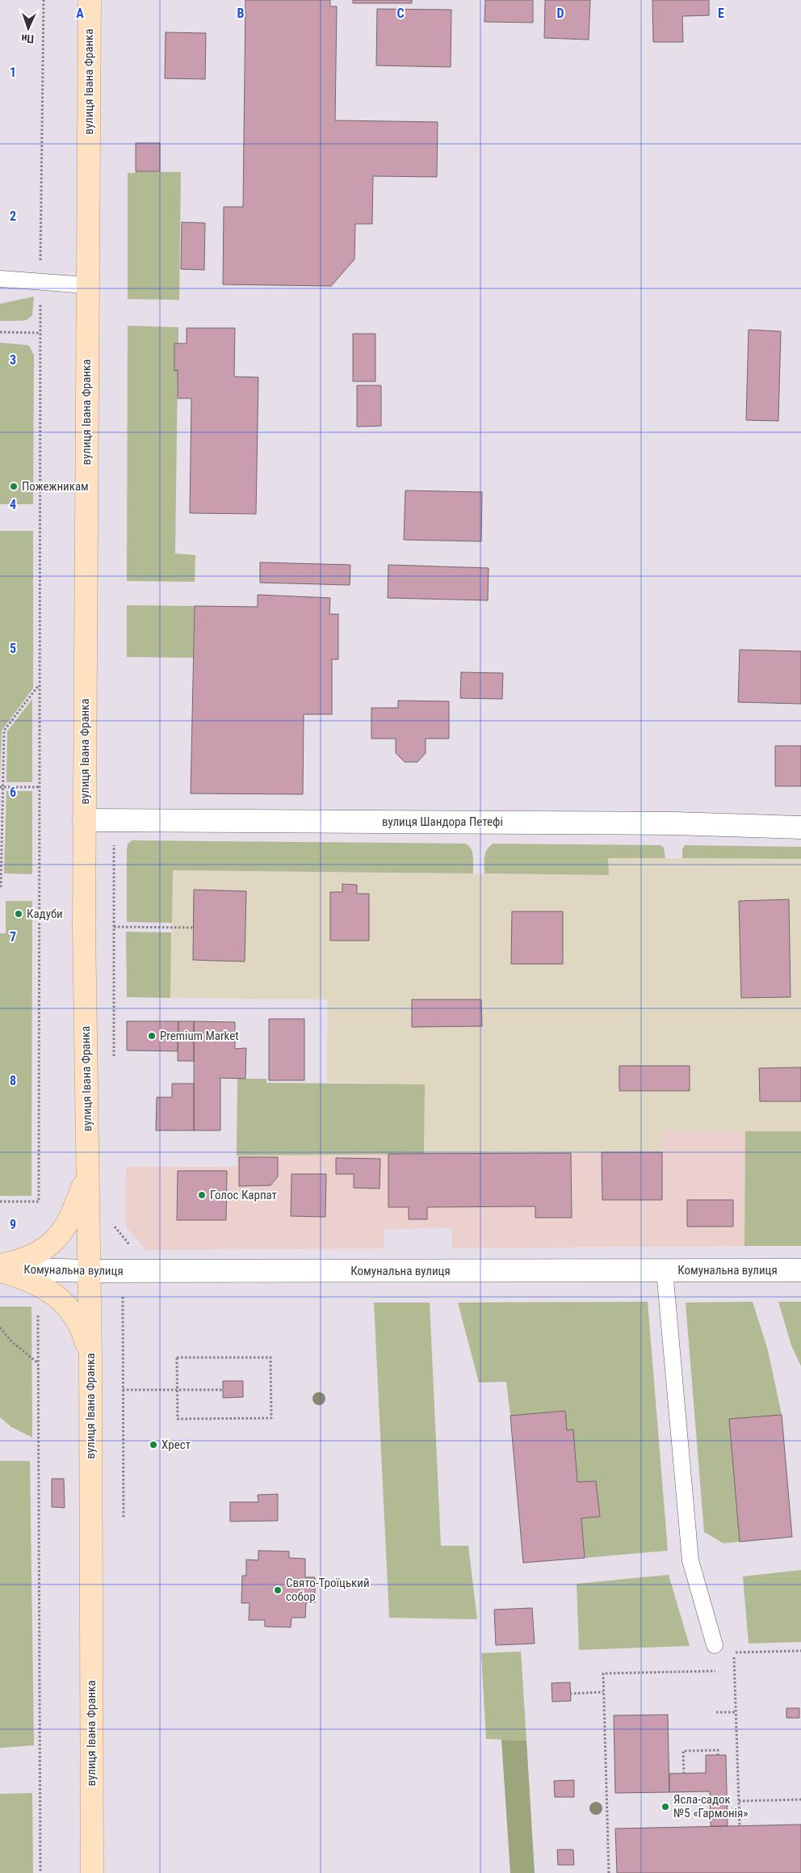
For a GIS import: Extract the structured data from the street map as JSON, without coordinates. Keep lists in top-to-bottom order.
{
  "streets": {
    "main road": ["вулиця Івана Франка", "вулиця Шандора Петефі", "Комунальна вулиця"]
  },
  "crossings": [
    ["вулиця Івана Франка", "вулиця Шандора Петефі"],
    ["вулиця Івана Франка", "Комунальна вулиця"]
  ],
  "places": [
    "Пожежникам",
    "Кадуби",
    "Premium Market",
    "Голос Карпат",
    "Хрест",
    "Свято-Троїцький собор",
    "Ясла-садок №5 «Гармонія»"
  ],
  "north": "bottom",
  "grid": {
    "columns": [
      "A",
      "B",
      "C",
      "D",
      "E"
    ],
    "rows": [
      "1",
      "2",
      "3",
      "4",
      "5",
      "6",
      "7",
      "8",
      "9"
    ]
  }
}
